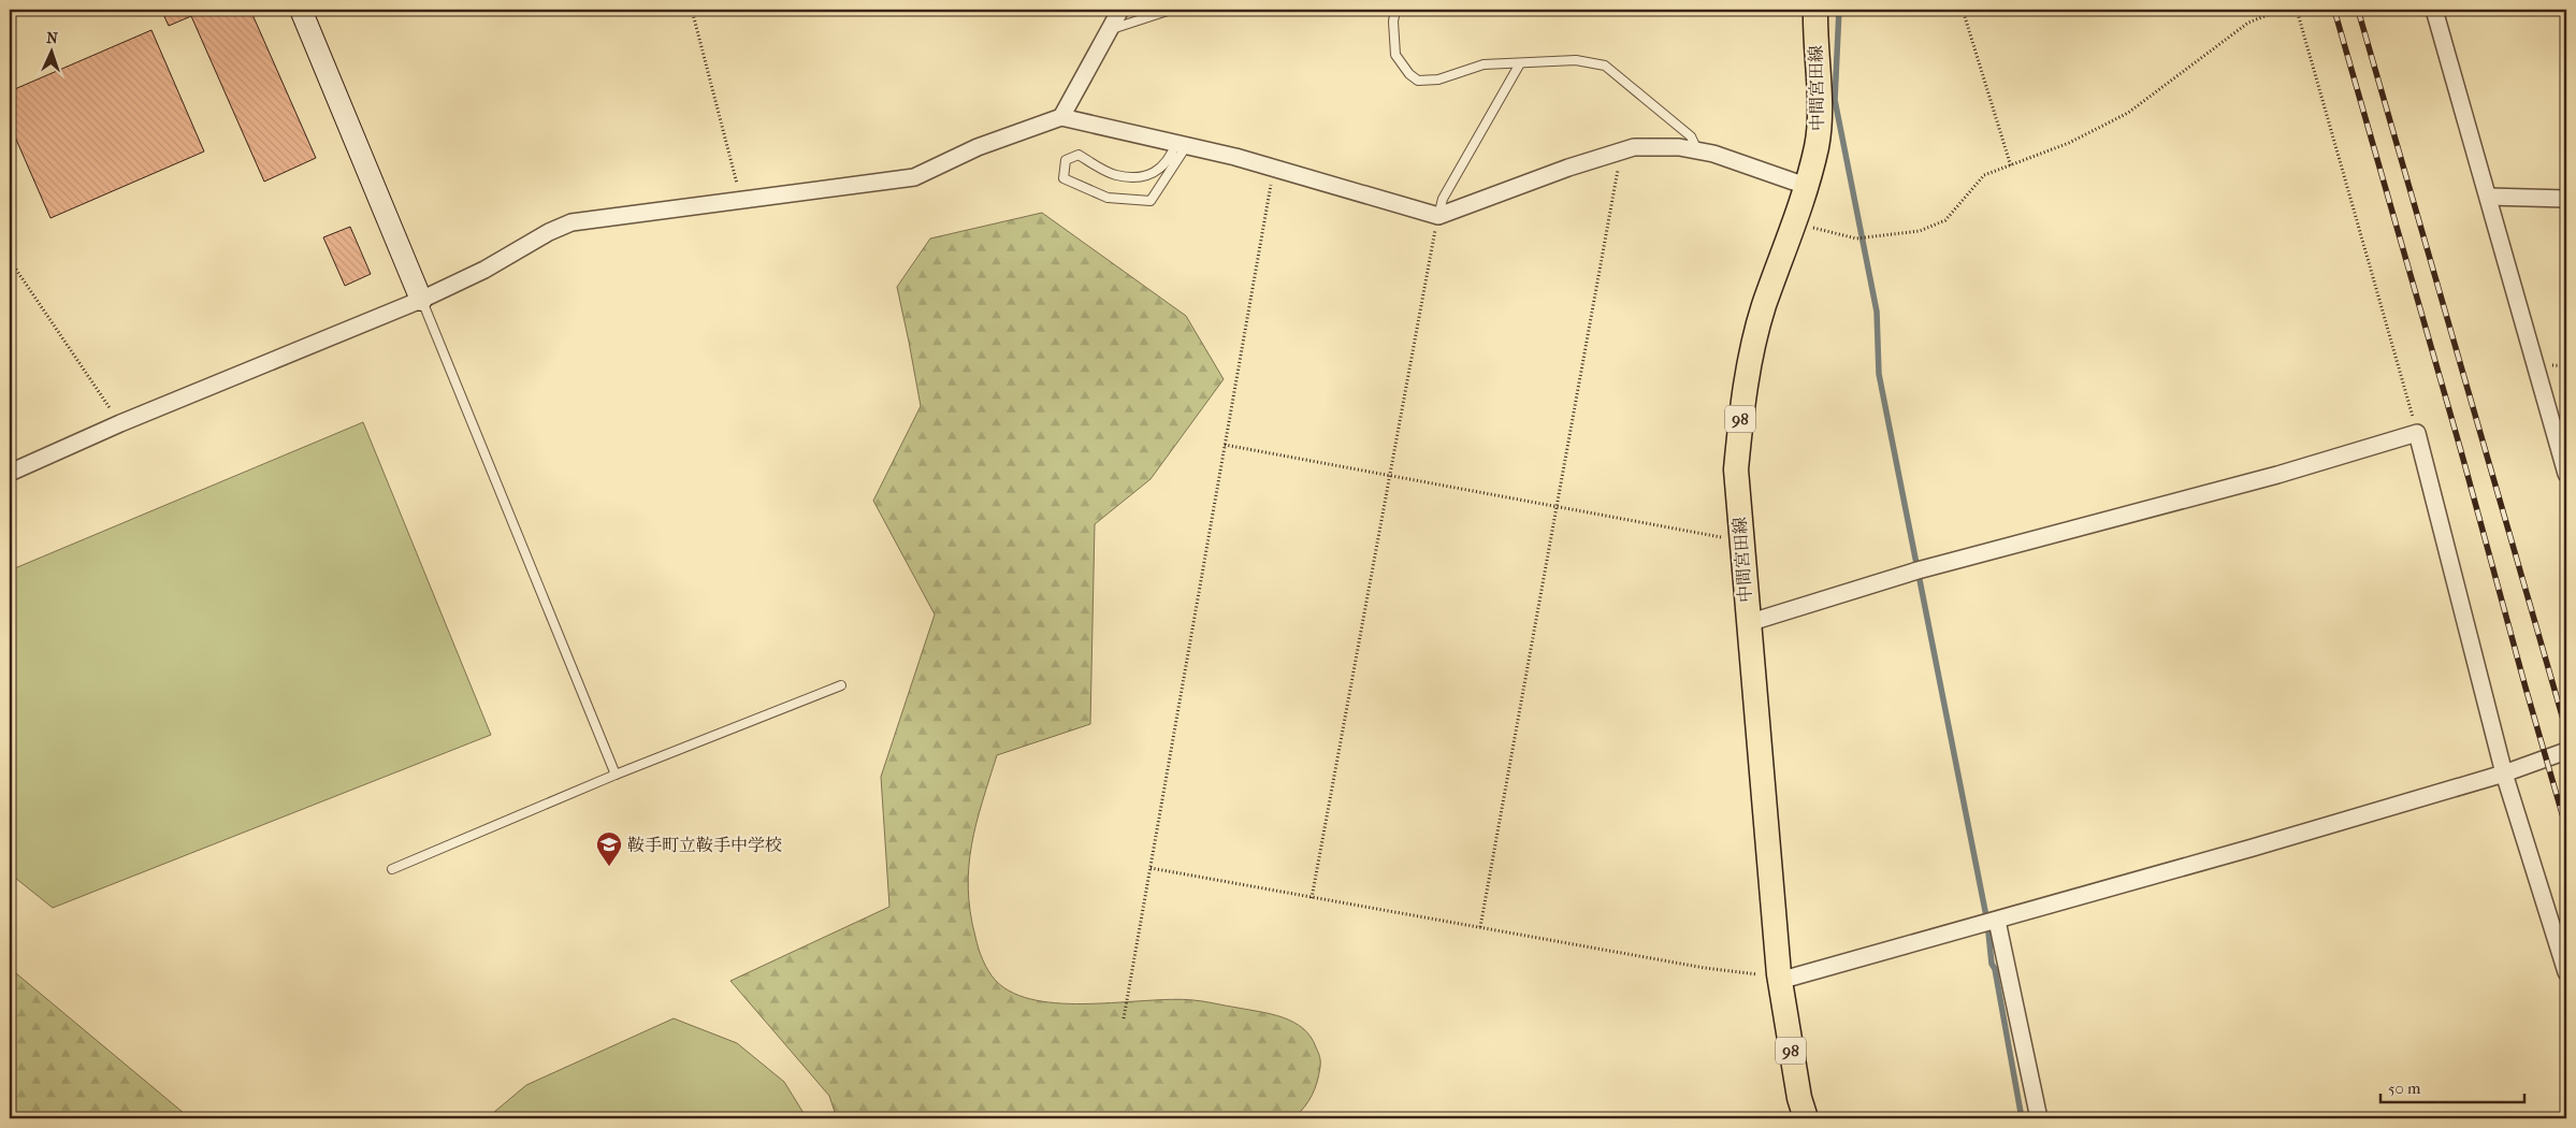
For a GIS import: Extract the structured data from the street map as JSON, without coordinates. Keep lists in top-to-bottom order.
{
  "streets": {
    "main road": ["中間宮田線", "98"]
  },
  "places": {
    "school or university": ["鞍手町立鞍手中学校"]
  },
  "scale_bar": "50 m",
  "north": "top"
}
